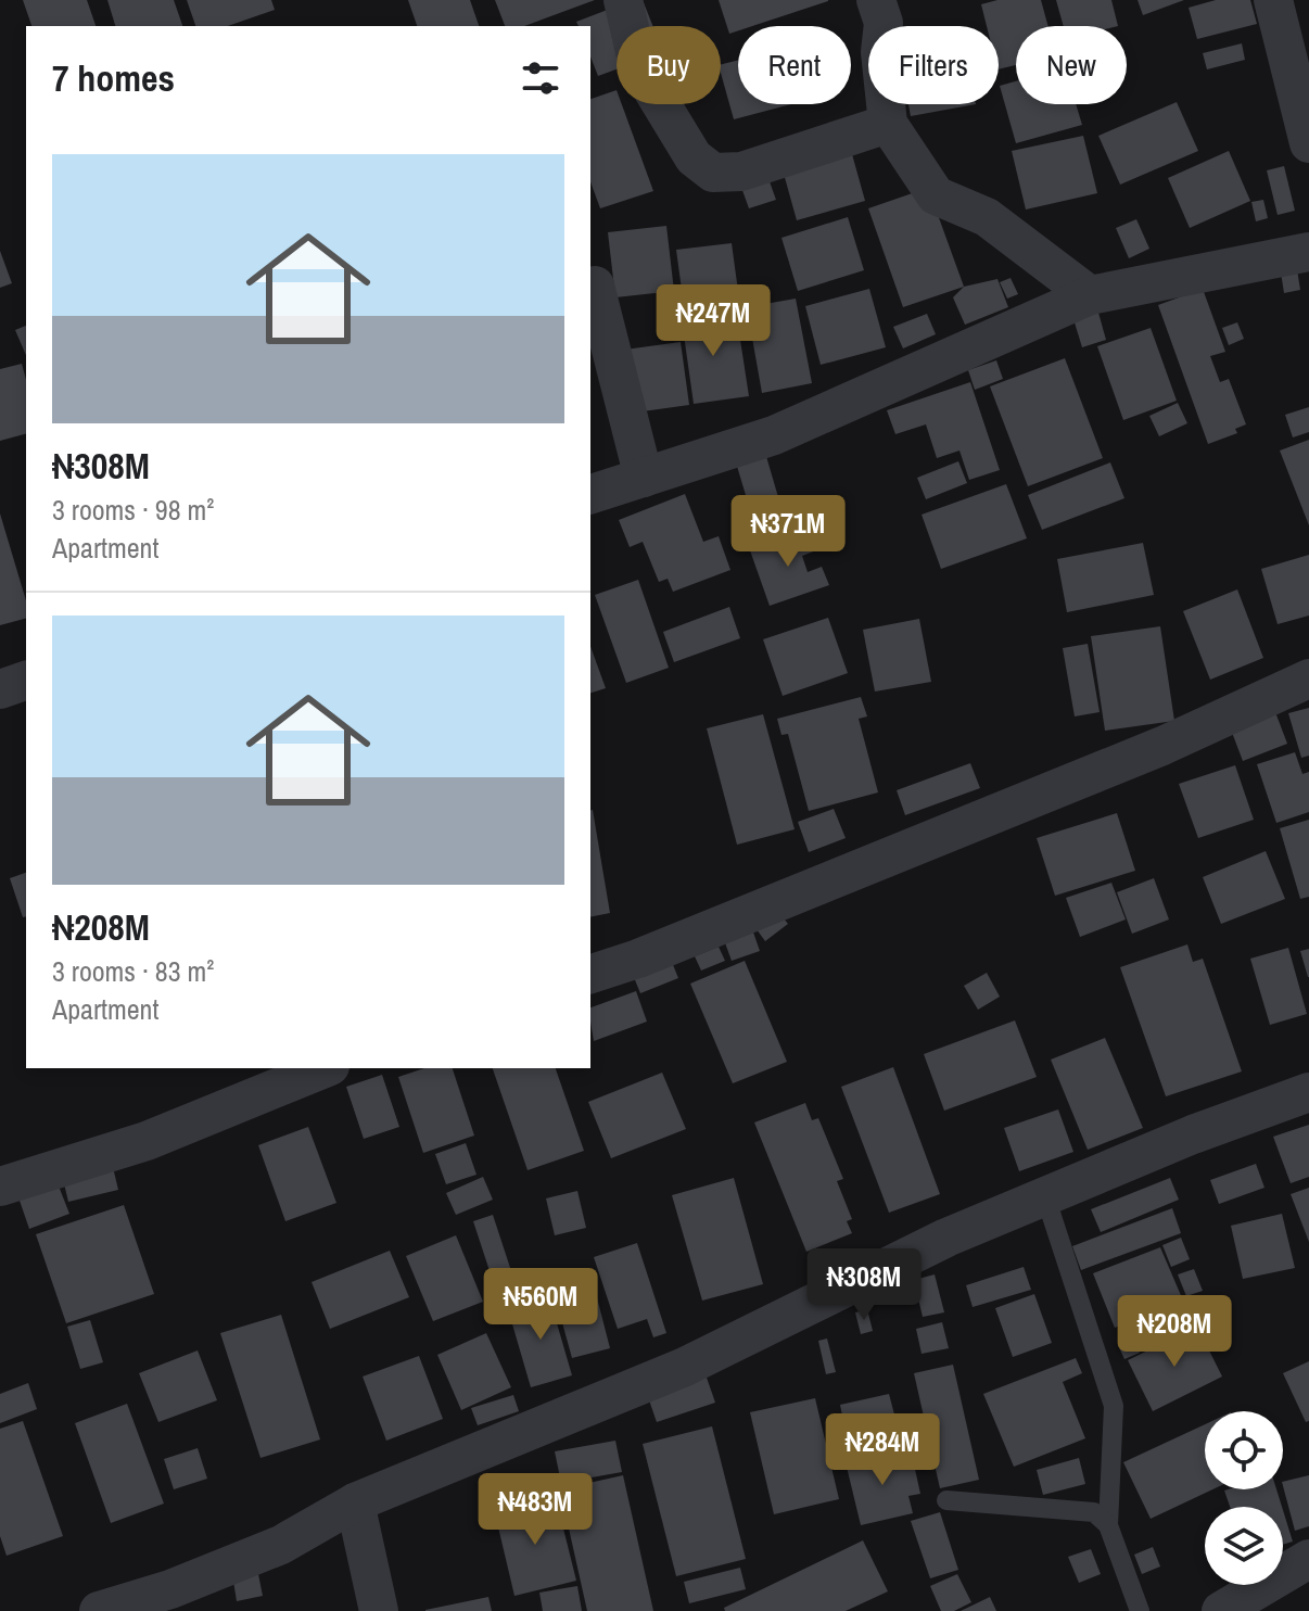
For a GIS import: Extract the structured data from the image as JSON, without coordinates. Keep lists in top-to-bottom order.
{
  "page": {
    "chip": [
      "Buy",
      "Rent",
      "Filters",
      "New"
    ],
    "heading": "7 homes",
    "list": [
      {
        "name": "₦308M",
        "note": "3 rooms · 98 m² · Apartment"
      },
      {
        "name": "₦208M",
        "note": "3 rooms · 83 m² · Apartment"
      }
    ],
    "price": [
      "₦247M",
      "₦371M",
      "₦308M",
      "₦560M",
      "₦208M",
      "₦284M",
      "₦483M"
    ]
  }
}
